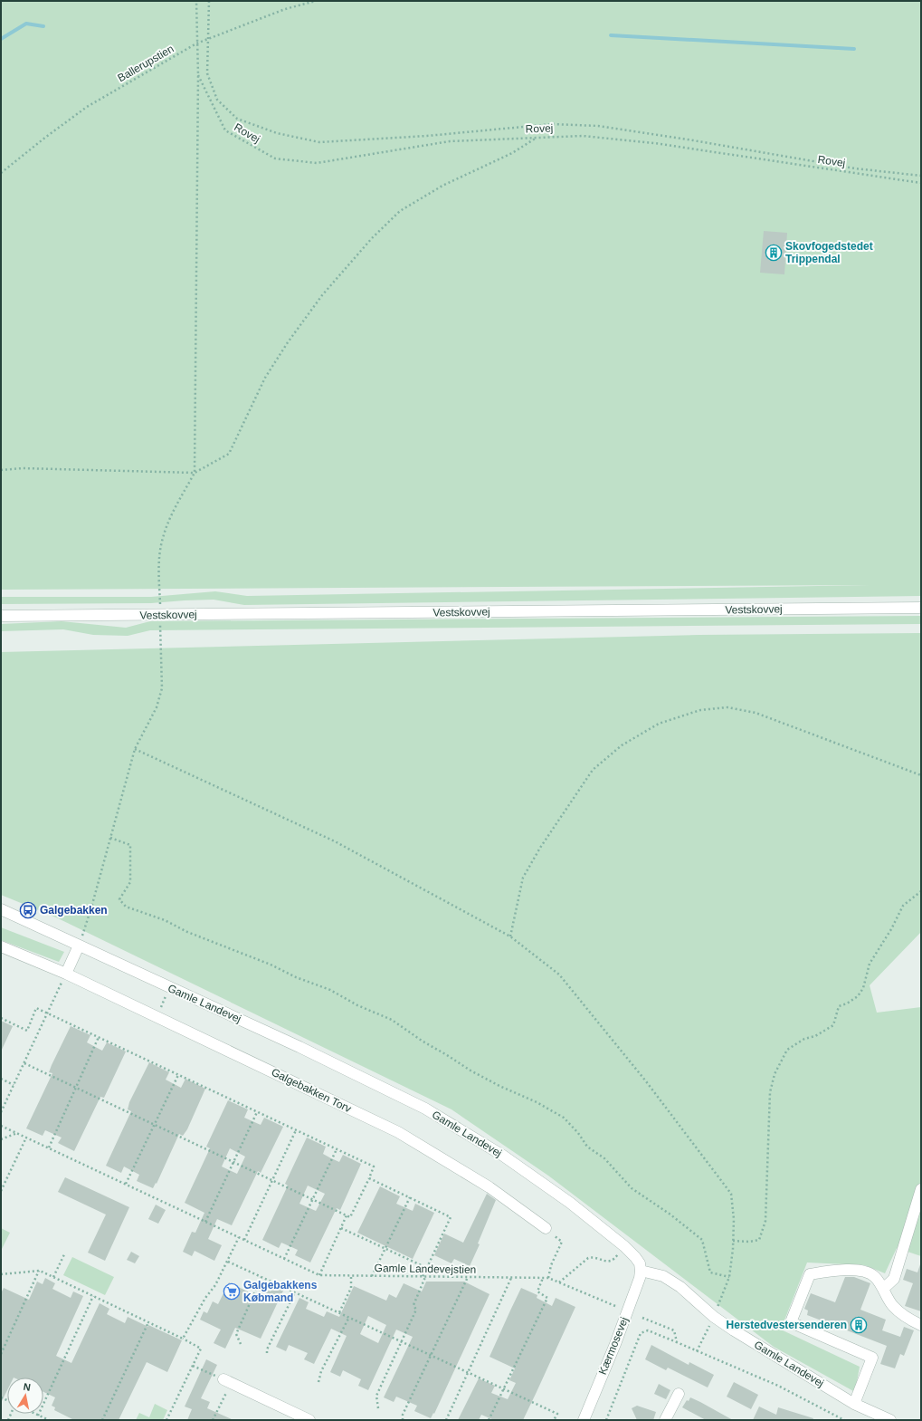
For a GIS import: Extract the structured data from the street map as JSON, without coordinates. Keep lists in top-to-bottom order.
{
  "streets": {
    "street": [
      "Vestskovvej",
      "Gamle Landevej",
      "Galgebakken Torv",
      "Kærmosevej"
    ],
    "path": ["Ballerupstien", "Rovej", "Gamle Landevejstien"]
  },
  "crossings": [
    ["Gamle Landevej", "Kærmosevej"]
  ],
  "places": {
    "building": ["Skovfogedstedet Trippendal", "Herstedvestersenderen"],
    "bus stop": ["Galgebakken"],
    "supermarket": ["Galgebakkens Købmand"]
  },
  "north": "top"
}
